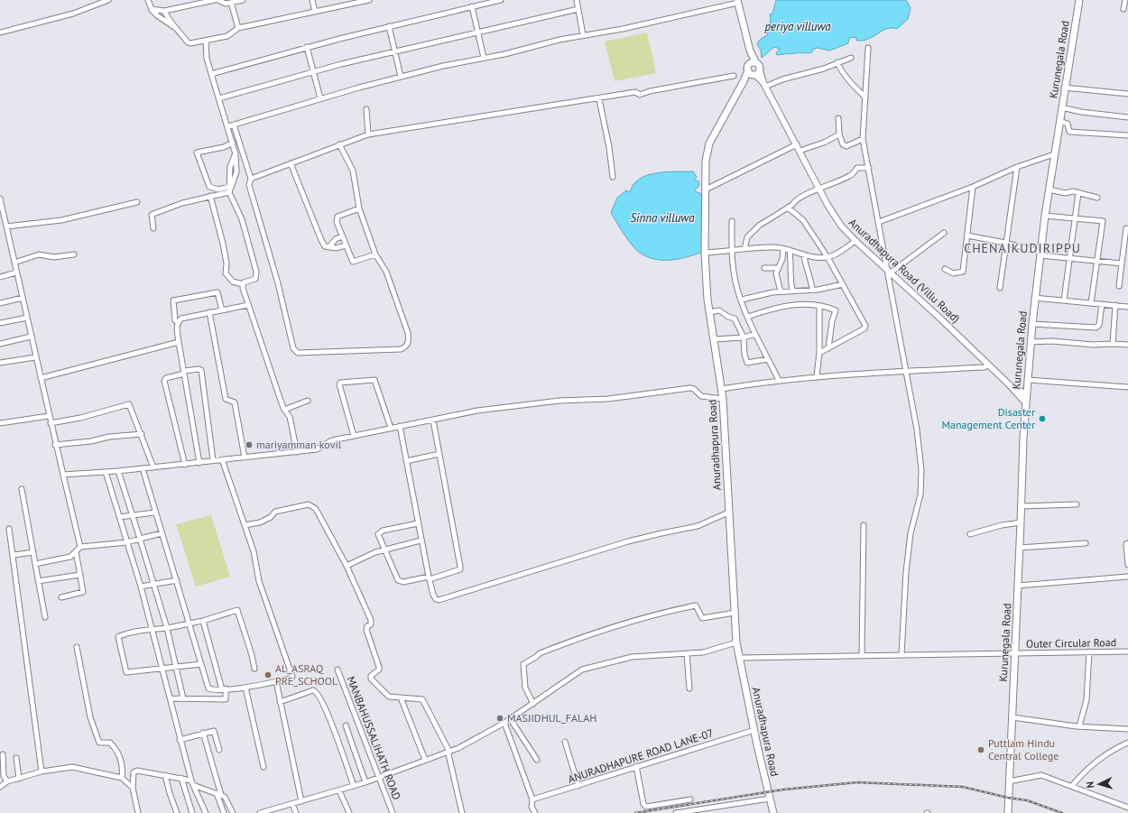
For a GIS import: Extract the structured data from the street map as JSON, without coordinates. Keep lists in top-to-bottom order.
{
  "streets": {
    "highway": ["Kurunegala Road", "Anuradhapura Road"],
    "main road": ["Anuradhapura Road (Villu Road)"],
    "street": ["Outer Circular Road", "MANBAHUSSALIHATH ROAD", "ANURADHAPURE ROAD LANE-07"]
  },
  "crossings": [
    ["Kurunegala Road", "Anuradhapura Road (Villu Road)"],
    ["Kurunegala Road", "Outer Circular Road"],
    ["Anuradhapura Road (Villu Road)", "Anuradhapura Road"],
    ["Anuradhapura Road", "Outer Circular Road"],
    ["Anuradhapura Road", "ANURADHAPURE ROAD LANE-07"]
  ],
  "districts": ["CHENAIKUDIRIPPU"],
  "water": ["periya villuwa", "Sinna villuwa"],
  "places": [
    "Disaster Management Center",
    "mariyamman kovil",
    "AL_ASRAQ PRE_SCHOOL",
    "MASJIDHUL_FALAH",
    "Puttlam Hindu Central College"
  ],
  "north": "left"
}
